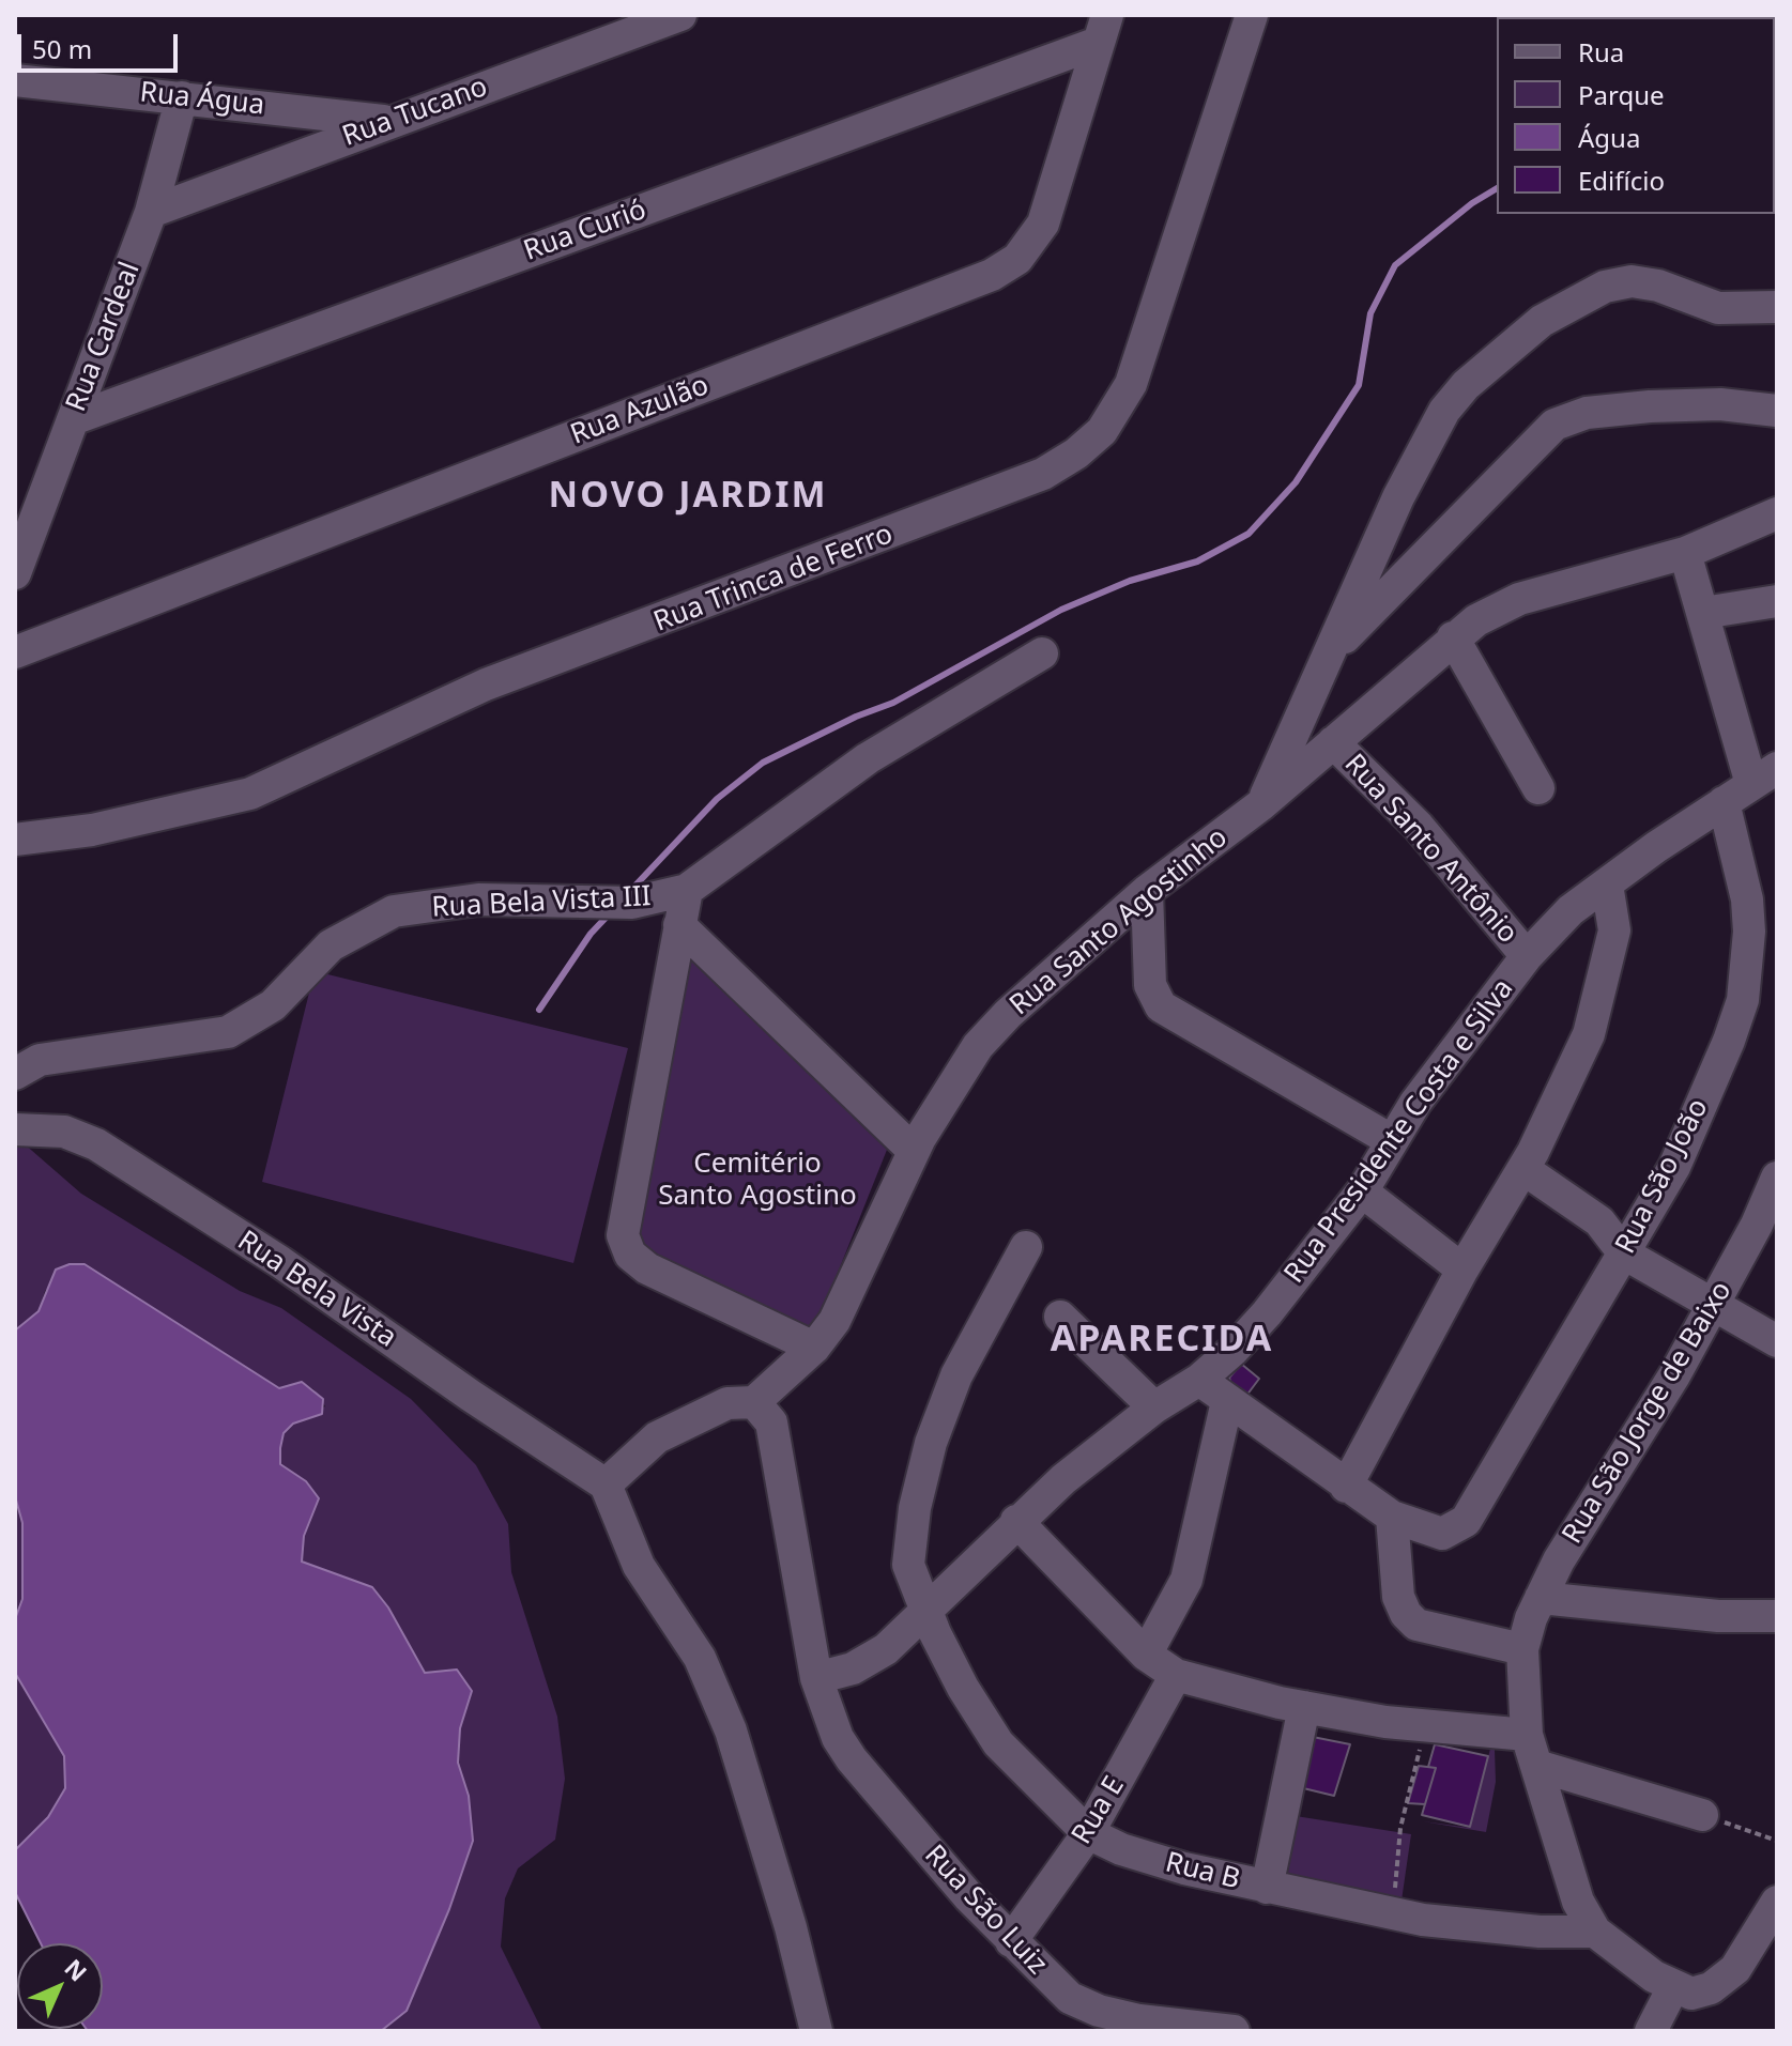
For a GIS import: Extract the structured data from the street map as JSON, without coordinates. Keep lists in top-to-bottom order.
{
  "streets": {
    "street": [
      "Rua Água",
      "Rua Tucano",
      "Rua Curió",
      "Rua Cardeal",
      "Rua Azulão",
      "Rua Trinca de Ferro",
      "Rua Santo Antônio",
      "Rua Bela Vista III",
      "Rua Santo Agostinho",
      "Rua Presidente Costa e Silva",
      "Rua São João",
      "Rua Bela Vista",
      "Rua São Jorge de Baixo",
      "Rua E",
      "Rua B",
      "Rua São Luiz"
    ]
  },
  "crossings": [
    ["Rua Água", "Rua Tucano"],
    ["Rua Água", "Rua Cardeal"],
    ["Rua Tucano", "Rua Cardeal"],
    ["Rua Curió", "Rua Cardeal"],
    ["Rua Curió", "Rua Azulão"],
    ["Rua Santo Antônio", "Rua Santo Agostinho"],
    ["Rua Santo Antônio", "Rua Presidente Costa e Silva"],
    ["Rua Presidente Costa e Silva", "Rua São João"],
    ["Rua Presidente Costa e Silva", "Rua B"],
    ["Rua Presidente Costa e Silva", "Rua São Luiz"],
    ["Rua E", "Rua B"],
    ["Rua E", "Rua São Luiz"]
  ],
  "districts": ["NOVO JARDIM", "APARECIDA"],
  "parks": ["Cemitério Santo Agostino"],
  "legend": [
    "Rua",
    "Parque",
    "Água",
    "Edifício"
  ],
  "scale_bar": "50 m",
  "north": "top right"
}
